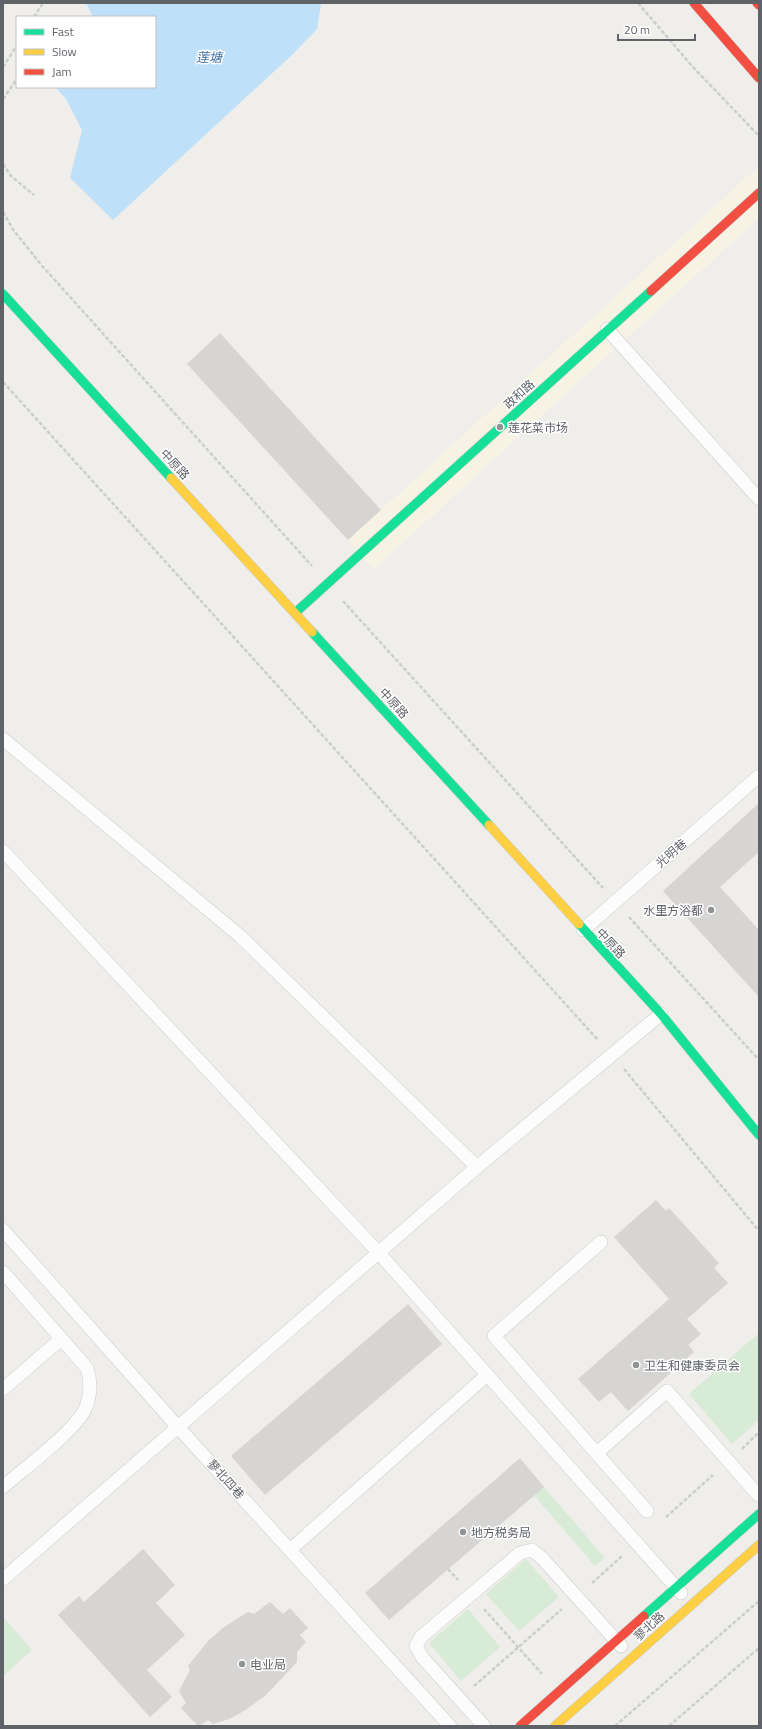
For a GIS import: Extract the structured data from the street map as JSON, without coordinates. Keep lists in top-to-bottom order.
{
  "streets": {
    "main road": ["政和路", "中原路", "蓼北路"],
    "lane": ["光明巷", "蓼北四巷"]
  },
  "crossings": [
    ["政和路", "中原路"],
    ["中原路", "光明巷"]
  ],
  "water": ["莲塘"],
  "places": [
    "莲花菜市场",
    "水里方浴都",
    "卫生和健康委员会",
    "地方税务局",
    "电业局"
  ],
  "legend": ["Fast", "Slow", "Jam"],
  "scale_bar": "20 m"
}
